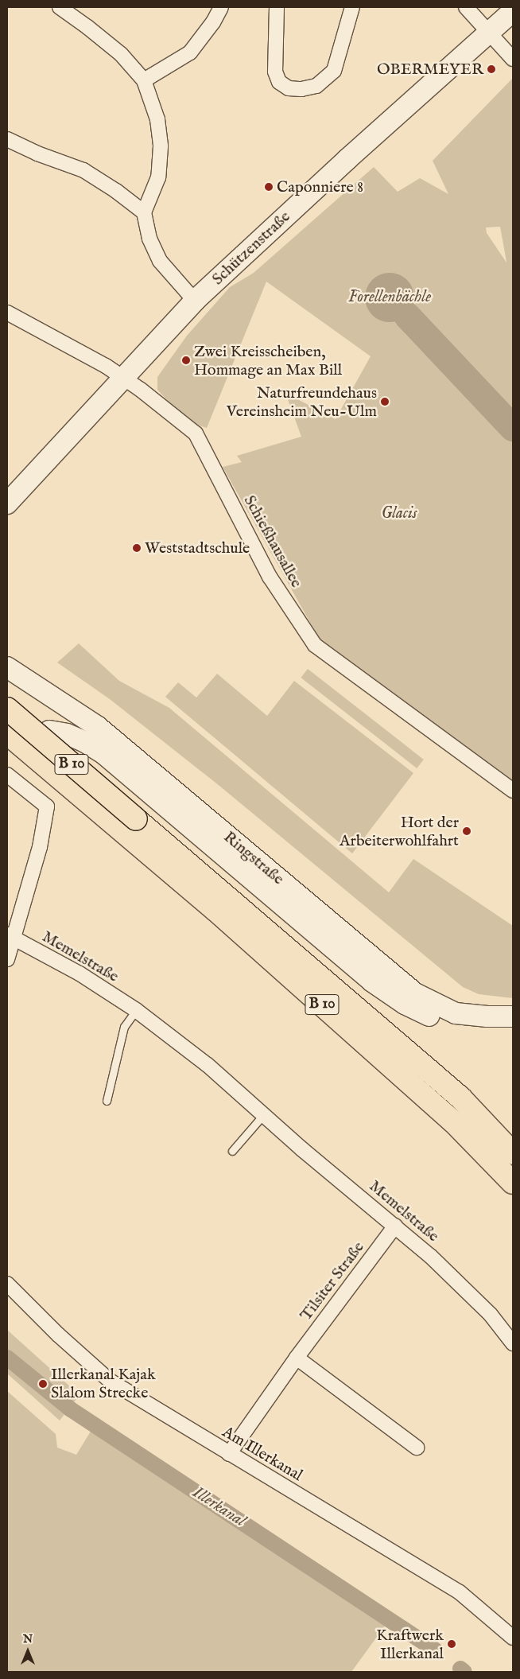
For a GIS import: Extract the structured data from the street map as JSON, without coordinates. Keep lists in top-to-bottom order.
{
  "streets": {
    "highway": ["B 10"],
    "main road": ["Schützenstraße", "Ringstraße"],
    "street": [
      "Schießhausallee",
      "Memelstraße",
      "Tilsiter Straße",
      "Am Illerkanal"
    ]
  },
  "crossings": [
    ["Schützenstraße", "Schießhausallee"],
    ["Memelstraße", "Tilsiter Straße"],
    ["Tilsiter Straße", "Am Illerkanal"]
  ],
  "water": ["Forellenbächle", "Illerkanal"],
  "parks": ["Glacis"],
  "places": [
    "OBERMEYER",
    "Caponniere 8",
    "Zwei Kreisscheiben, Hommage an Max Bill",
    "Naturfreundehaus Vereinsheim Neu-Ulm",
    "Weststadtschule",
    "Hort der Arbeiterwohlfahrt",
    "Illerkanal Kajak Slalom Strecke",
    "Kraftwerk Illerkanal"
  ],
  "north": "top"
}
